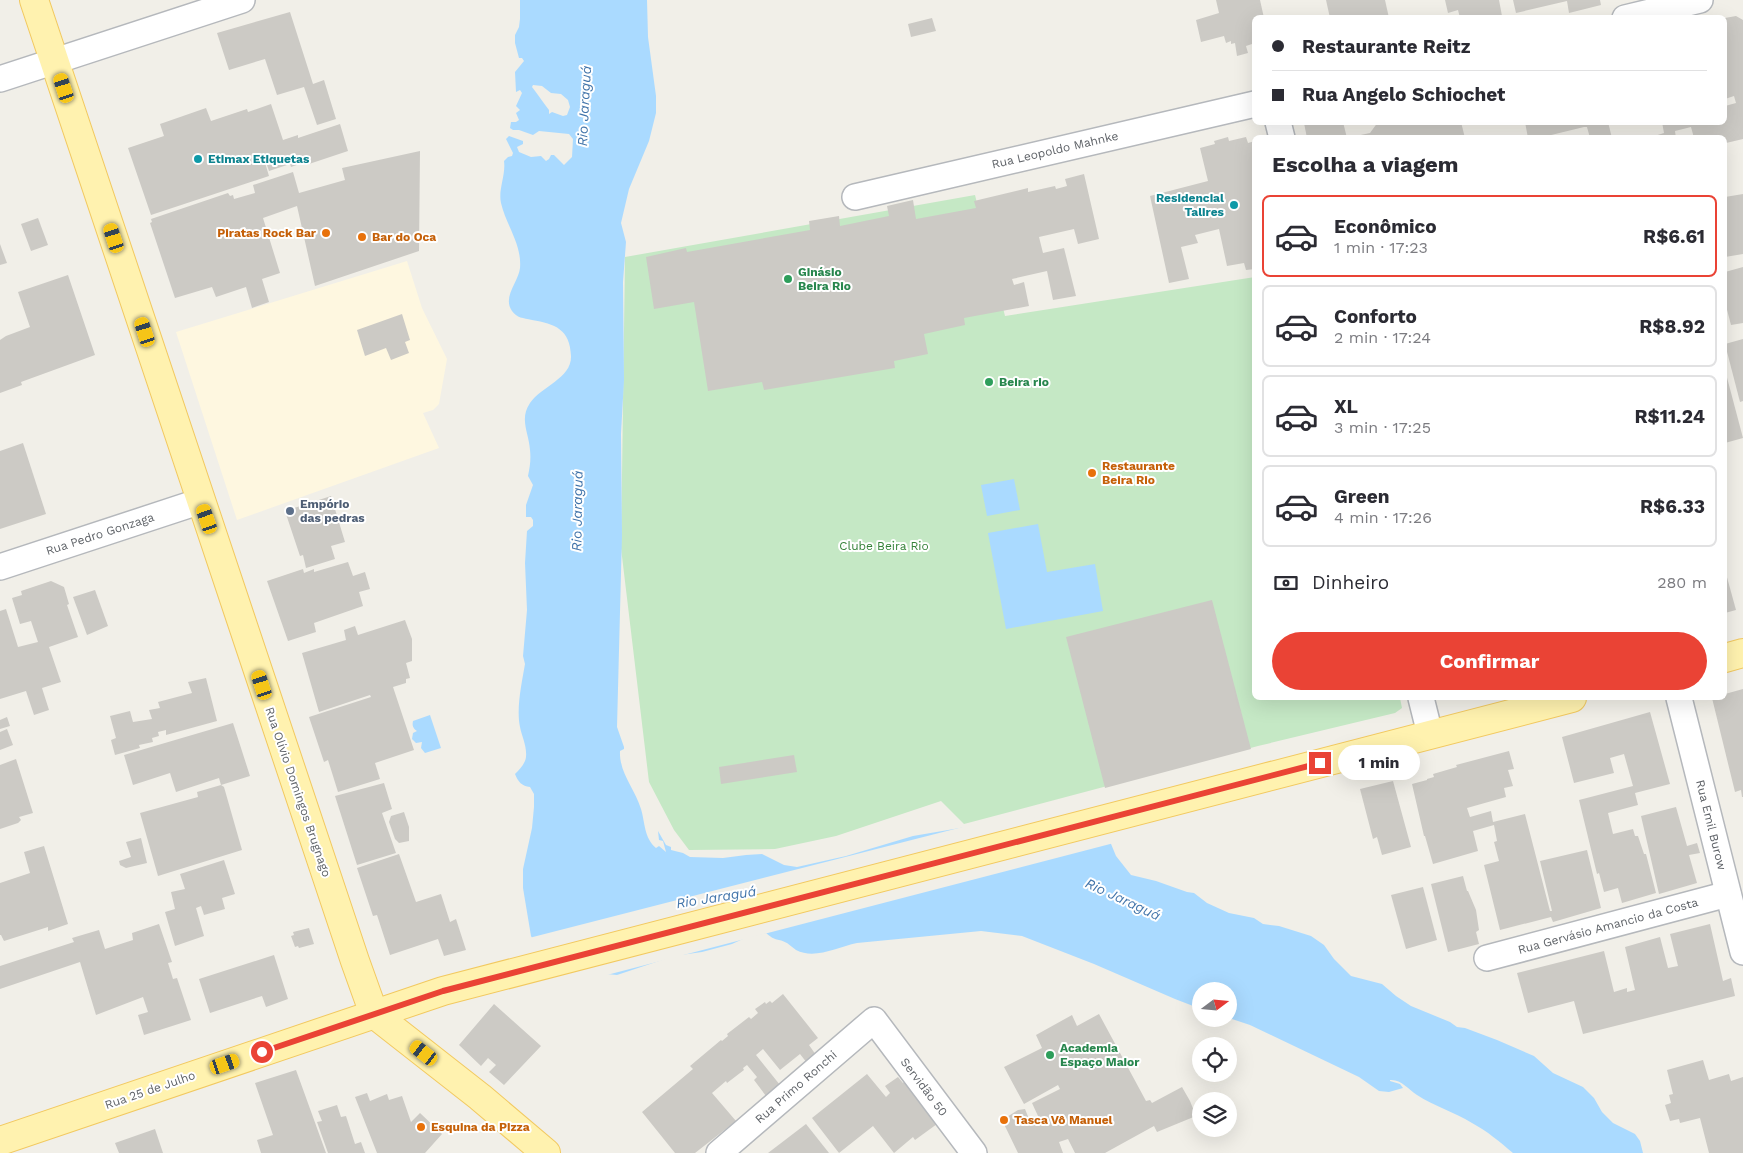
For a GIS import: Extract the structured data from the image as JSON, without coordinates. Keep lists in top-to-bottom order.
{
  "streets": {
    "main road": ["Rua Olívio Domingos Brugnago", "Rua 25 de Julho"],
    "street": [
      "Rua Leopoldo Mahnke",
      "Rua Pedro Gonzaga",
      "Rua Emil Burow",
      "Rua Gervásio Amancio da Costa",
      "Rua Primo Ronchi",
      "Servidão 50"
    ]
  },
  "crossings": [
    ["Rua Pedro Gonzaga", "Rua Olívio Domingos Brugnago"],
    ["Rua Olívio Domingos Brugnago", "Rua 25 de Julho"],
    ["Rua Emil Burow", "Rua Gervásio Amancio da Costa"],
    ["Rua Primo Ronchi", "Servidão 50"]
  ],
  "water": ["Rio Jaraguá"],
  "parks": ["Clube Beira Rio"],
  "places": [
    "Etimax Etiquetas",
    "Residencial Talires",
    "Piratas Rock Bar",
    "Bar do Oca",
    "Ginásio Beira Rio",
    "Beira rio",
    "Restaurante Beira Rio",
    "Empório das pedras",
    "Academia Espaço Maior",
    "Tasca Vô Manuel",
    "Esquina da Pizza"
  ],
  "north": "right",
  "page": {
    "banner": ["Restaurante Reitz", "Rua Angelo Schiochet"],
    "heading": "Escolha a viagem",
    "list": [
      {
        "name": "Econômico",
        "note": "1 min · 17:23",
        "value": "R$6.61"
      },
      {
        "name": "Conforto",
        "note": "2 min · 17:24",
        "value": "R$8.92"
      },
      {
        "name": "XL",
        "note": "3 min · 17:25",
        "value": "R$11.24"
      },
      {
        "name": "Green",
        "note": "4 min · 17:26",
        "value": "R$6.33"
      }
    ],
    "pay": ["Dinheiro", "280 m"],
    "buttons": "Confirmar",
    "bubble": "1 min"
  }
}
